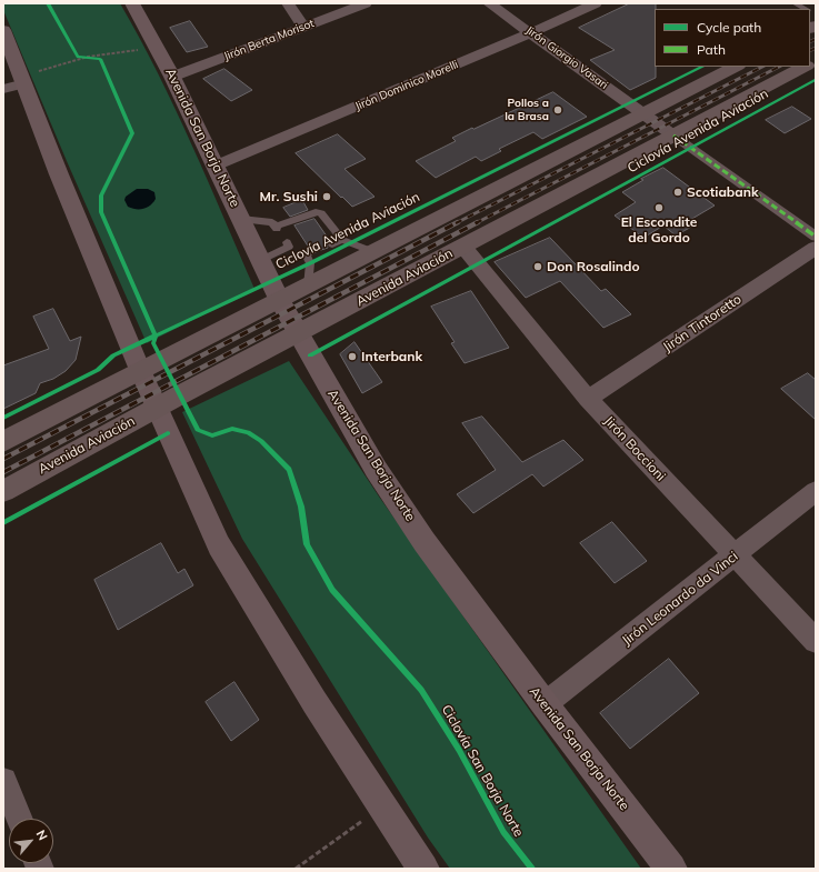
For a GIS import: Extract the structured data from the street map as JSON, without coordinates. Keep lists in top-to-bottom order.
{
  "streets": {
    "main road": ["Avenida San Borja Norte", "Avenida Aviación"],
    "street": [
      "Jirón Berta Morisot",
      "Jirón Giorgio Vasari",
      "Jirón Dominico Morelli",
      "Jirón Tintoretto",
      "Jirón Boccioni",
      "Jirón Leonardo da Vinci"
    ],
    "cycle path": ["Ciclovía Avenida Aviación", "Ciclovía San Borja Norte"]
  },
  "crossings": [
    ["Jirón Berta Morisot", "Avenida San Borja Norte"],
    ["Jirón Giorgio Vasari", "Jirón Dominico Morelli"],
    ["Jirón Giorgio Vasari", "Avenida Aviación"],
    ["Jirón Dominico Morelli", "Avenida San Borja Norte"],
    ["Avenida San Borja Norte", "Avenida Aviación"],
    ["Avenida San Borja Norte", "Jirón Leonardo da Vinci"],
    ["Avenida Aviación", "Jirón Boccioni"],
    ["Jirón Tintoretto", "Jirón Boccioni"],
    ["Jirón Boccioni", "Jirón Leonardo da Vinci"]
  ],
  "places": [
    "Pollos a la Brasa",
    "Scotiabank",
    "Mr. Sushi",
    "El Escondite del Gordo",
    "Don Rosalindo",
    "Interbank"
  ],
  "legend": ["Cycle path", "Path"],
  "north": "top right"
}
